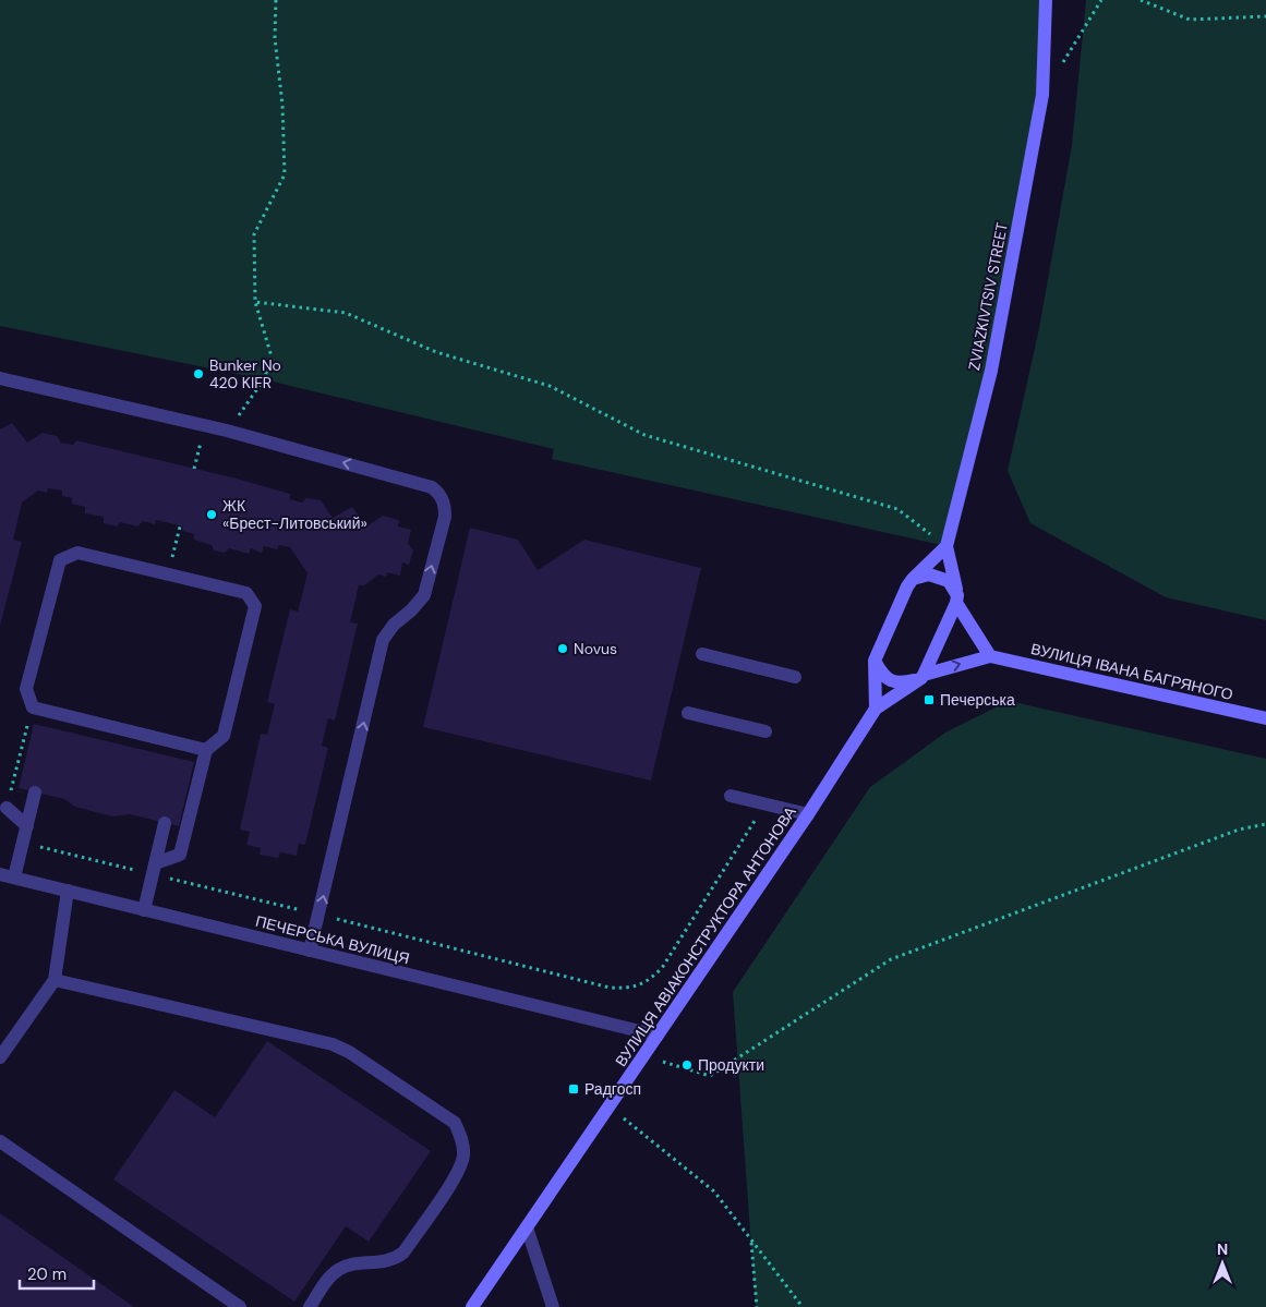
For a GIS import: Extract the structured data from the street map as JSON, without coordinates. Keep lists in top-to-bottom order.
{
  "streets": {
    "main road": ["ZVIAZKIVTSIV STREET", "ВУЛИЦЯ ІВАНА БАГРЯНОГО", "ВУЛИЦЯ АВІАКОНСТРУКТОРА АНТОНОВА"],
    "street": ["ПЕЧЕРСЬКА ВУЛИЦЯ"]
  },
  "crossings": [
    ["ВУЛИЦЯ ІВАНА БАГРЯНОГО", "ВУЛИЦЯ АВІАКОНСТРУКТОРА АНТОНОВА"],
    ["ВУЛИЦЯ АВІАКОНСТРУКТОРА АНТОНОВА", "ПЕЧЕРСЬКА ВУЛИЦЯ"]
  ],
  "places": {
    "other": [
      "Bunker No 420 KIFR",
      "ЖК «Брест-Литовський»",
      "Novus",
      "Продукти"
    ],
    "transit": ["Печерська", "Радгосп"]
  },
  "scale_bar": "20 m",
  "north": "top"
}
